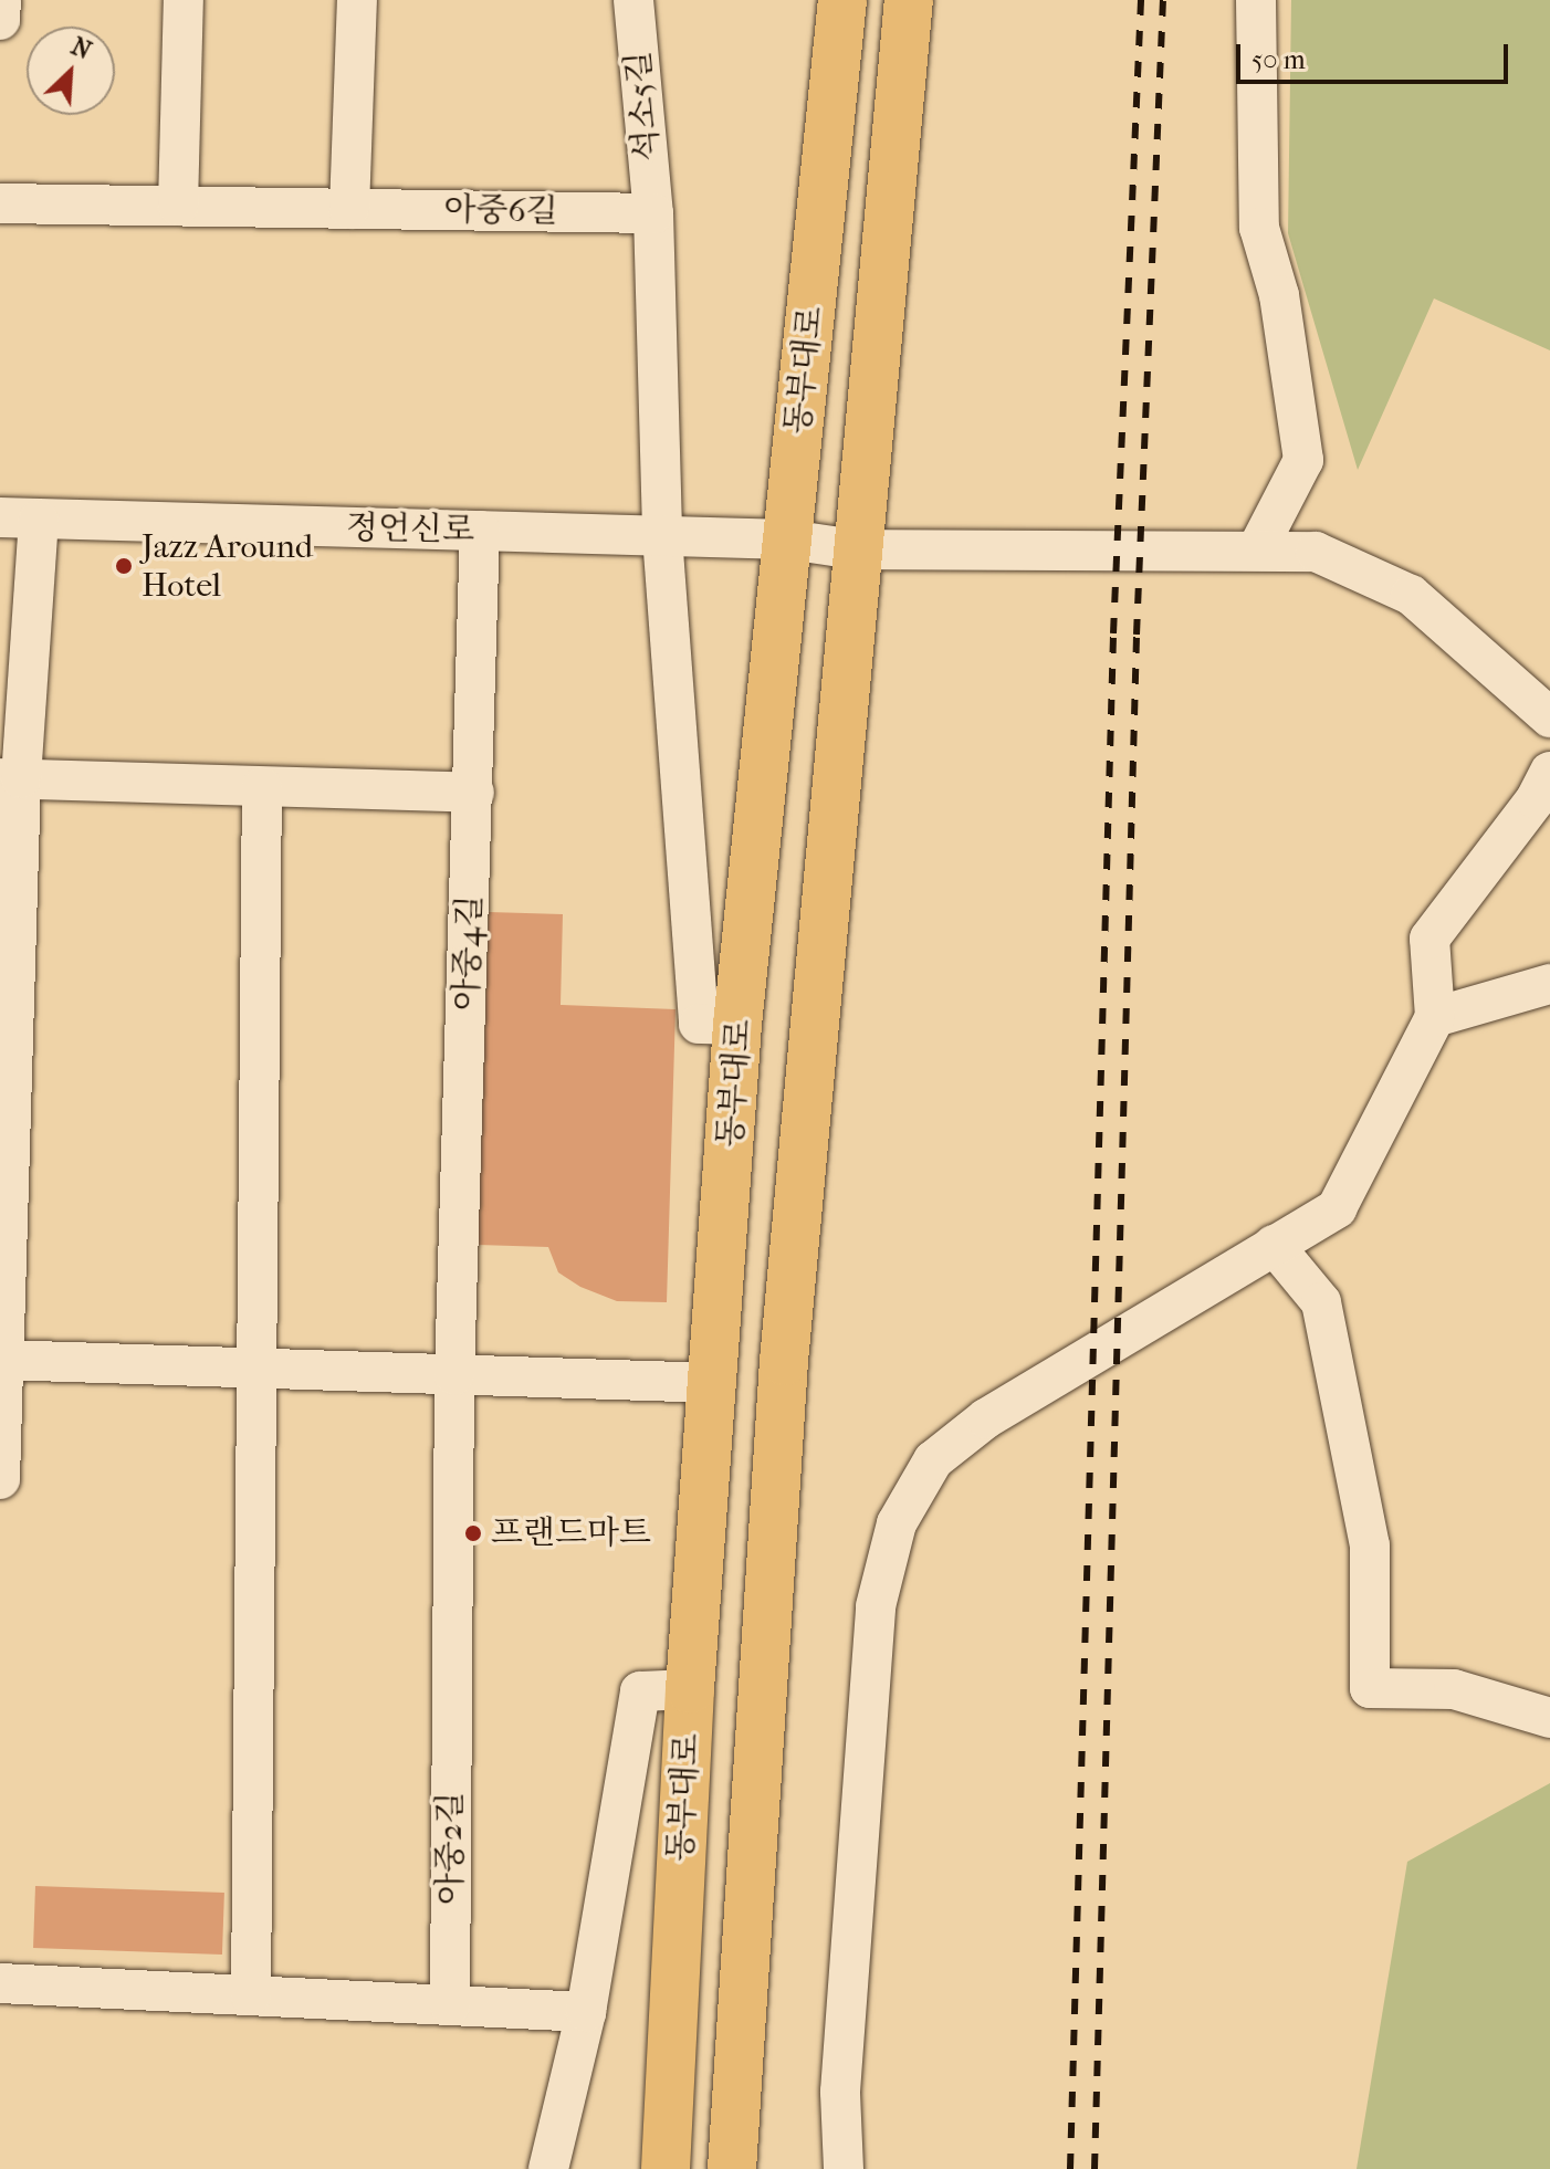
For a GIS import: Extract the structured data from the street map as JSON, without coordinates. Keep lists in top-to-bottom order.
{
  "streets": {
    "main road": ["동부대로"],
    "street": [
      "석소5길",
      "아중6길",
      "정언신로",
      "아중4길",
      "아중2길"
    ]
  },
  "crossings": [
    ["석소5길", "아중6길"],
    ["석소5길", "동부대로"],
    ["석소5길", "정언신로"],
    ["동부대로", "정언신로"],
    ["정언신로", "아중4길"],
    ["아중4길", "아중2길"]
  ],
  "places": ["Jazz Around Hotel", "프랜드마트"],
  "scale_bar": "50 m",
  "north": "top right"
}
